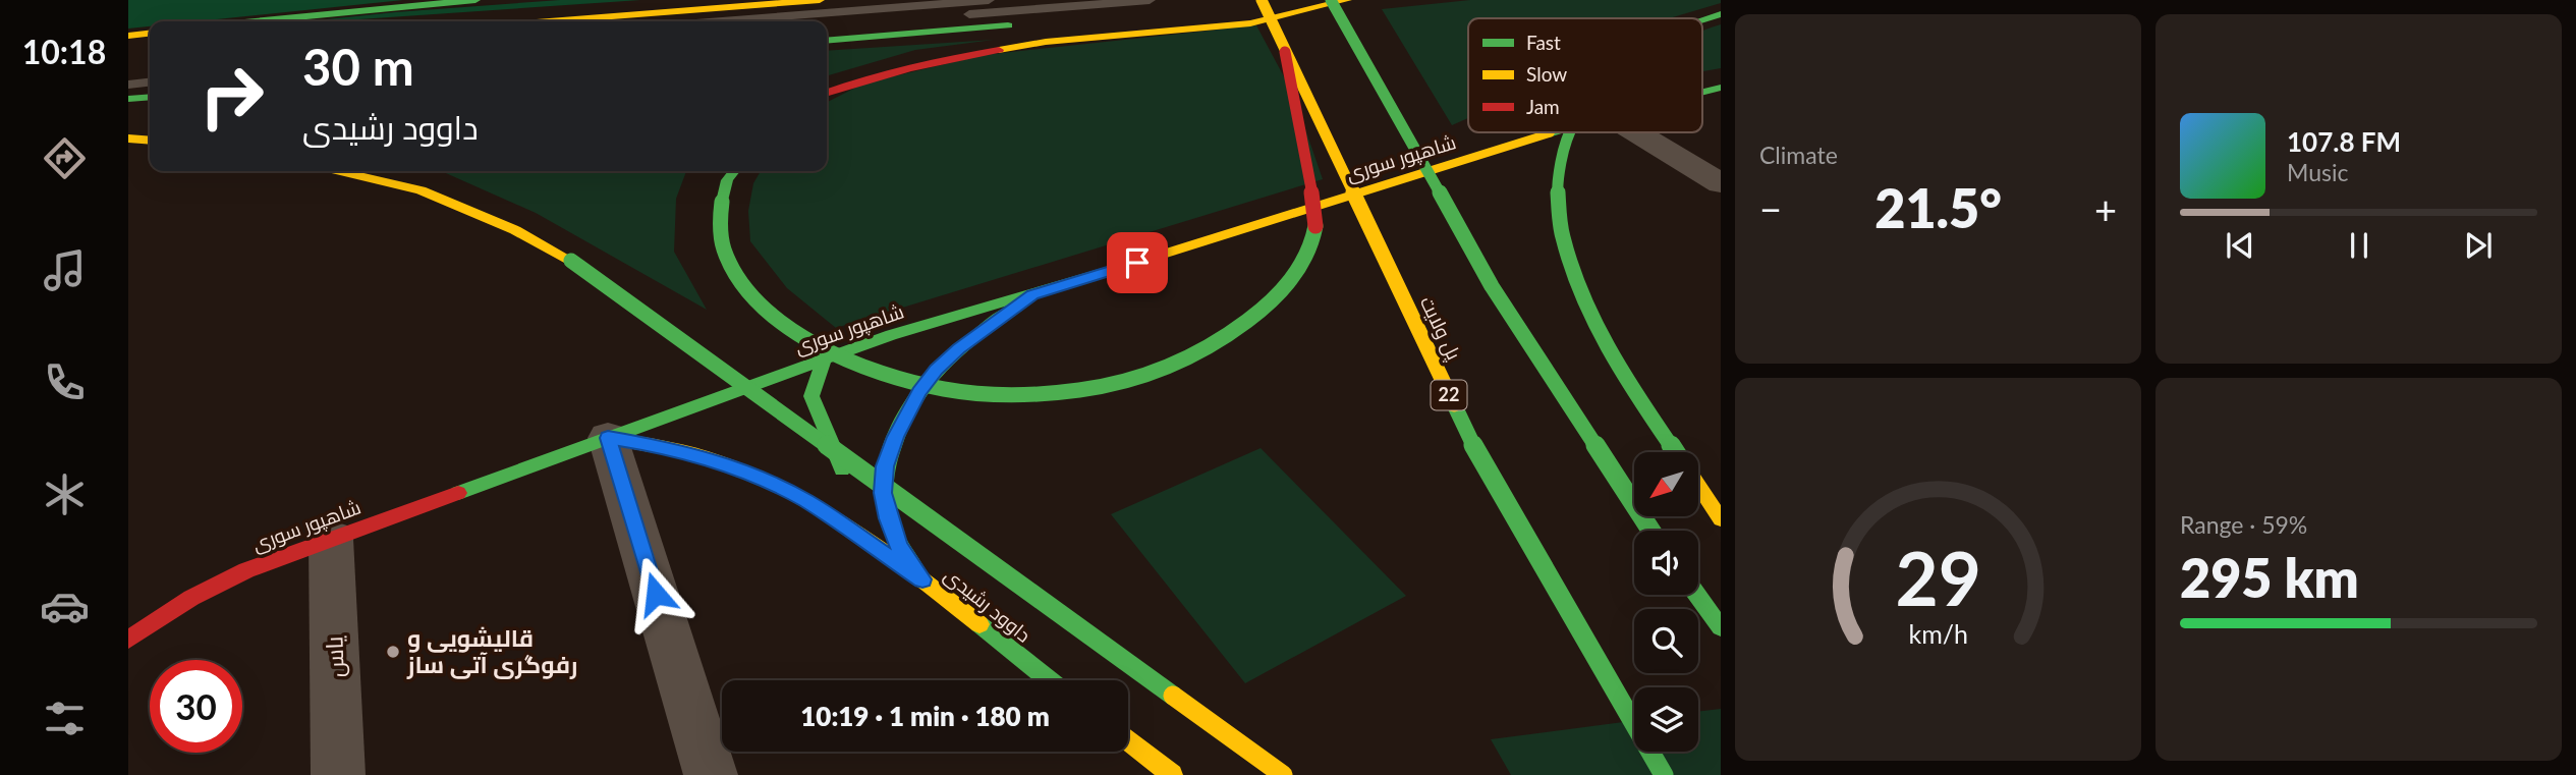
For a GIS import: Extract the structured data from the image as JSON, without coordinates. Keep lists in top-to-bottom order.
{
  "streets": {
    "main road": [
      "شاهپور سوری",
      "پل ولایت",
      "22",
      "داوود رشیدی"
    ],
    "street": ["یاس"]
  },
  "crossings": [
    ["شاهپور سوری", "داوود رشیدی"],
    ["شاهپور سوری", "یاس"]
  ],
  "places": ["قالیشویی و رفوگری آتی ساز"],
  "legend": ["Fast", "Slow", "Jam"],
  "north": "bottom left",
  "page": {
    "tabs": "10:18",
    "tile": [
      "Climate",
      ["Range · 59%", "295 km"]
    ],
    "turn": ["30 m", "داوود رشیدی"],
    "song": ["107.8 FM", "Music"],
    "heat": ["−", "21.5°", "+"],
    "limit": "30",
    "trip": "10:19 · 1 min · 180 m",
    "gauge": ["29", "km/h"]
  }
}
